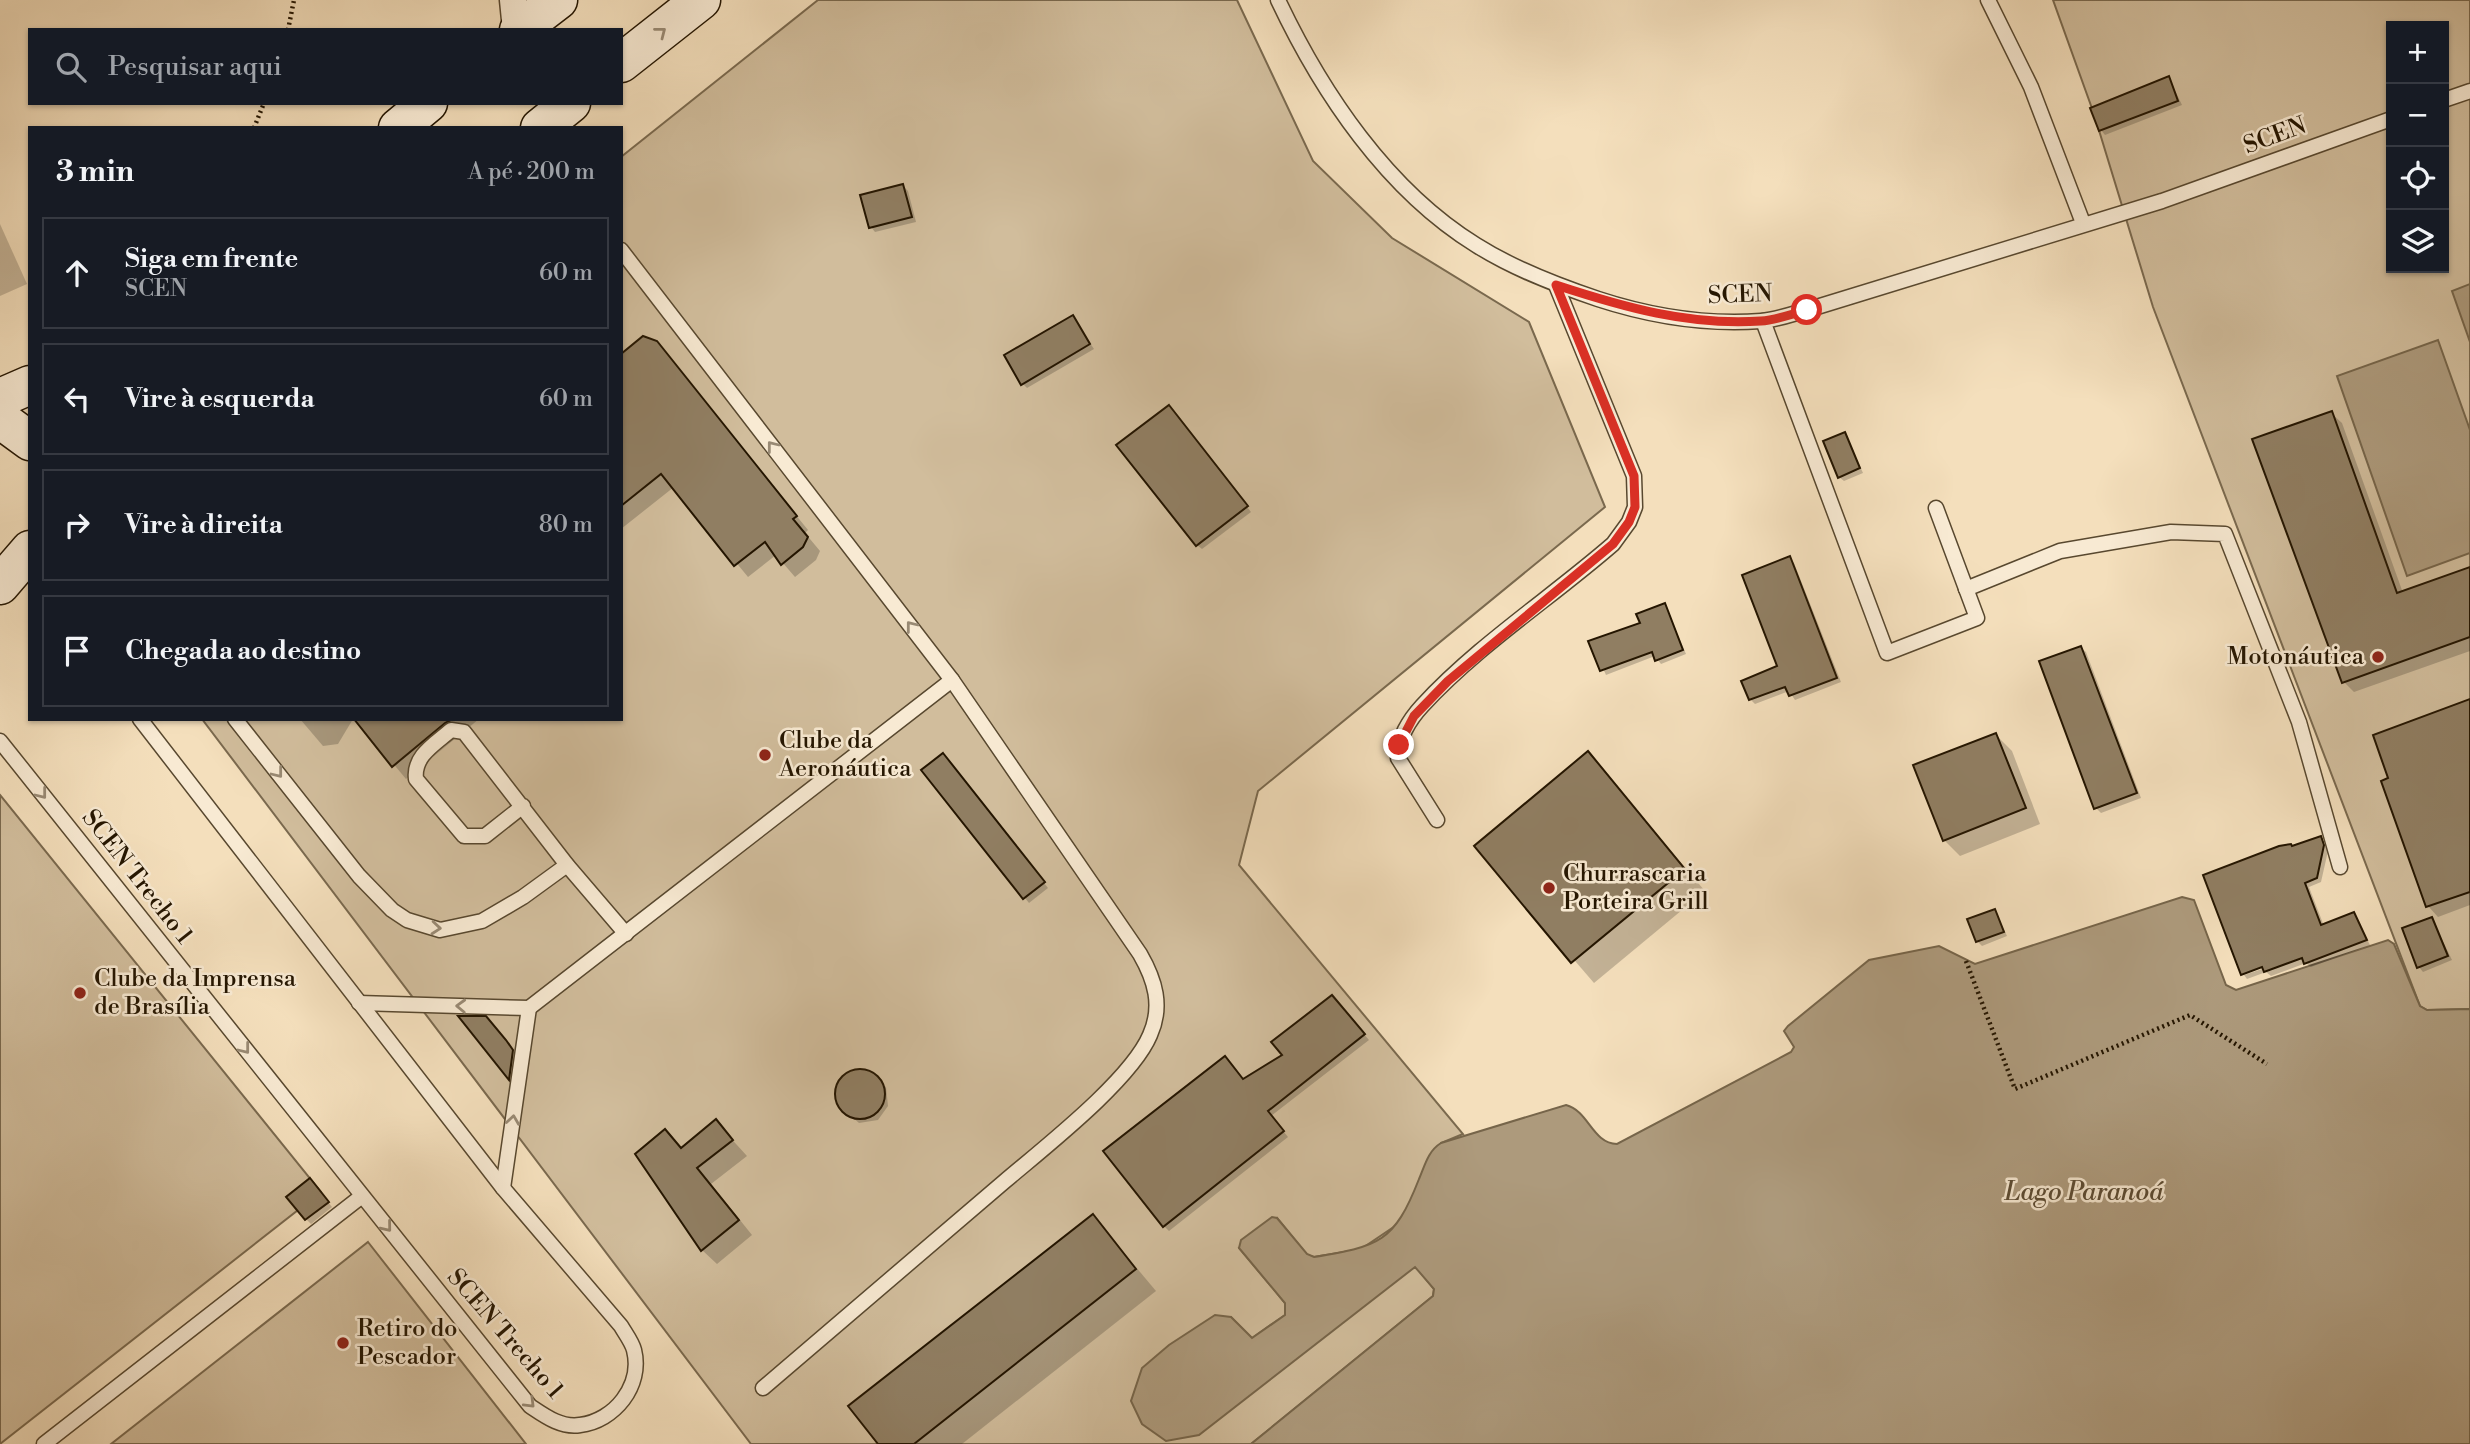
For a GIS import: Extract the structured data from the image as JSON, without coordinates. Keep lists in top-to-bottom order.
{
  "streets": {
    "lane": ["SCEN", "SCEN Trecho 1"]
  },
  "water": ["Lago Paranoá"],
  "places": [
    "Motonáutica",
    "Clube da Aeronáutica",
    "Churrascaria Porteira Grill",
    "Clube da Imprensa de Brasília",
    "Retiro do Pescador"
  ],
  "page": {
    "map_buttons": ["+", "−"],
    "search": "Pesquisar aqui",
    "heading": ["3 min", "A pé · 200 m"],
    "list": [
      ["Siga em frente", "SCEN", "60 m"],
      ["Vire à esquerda", "60 m"],
      ["Vire à direita", "80 m"],
      "Chegada ao destino"
    ]
  }
}
